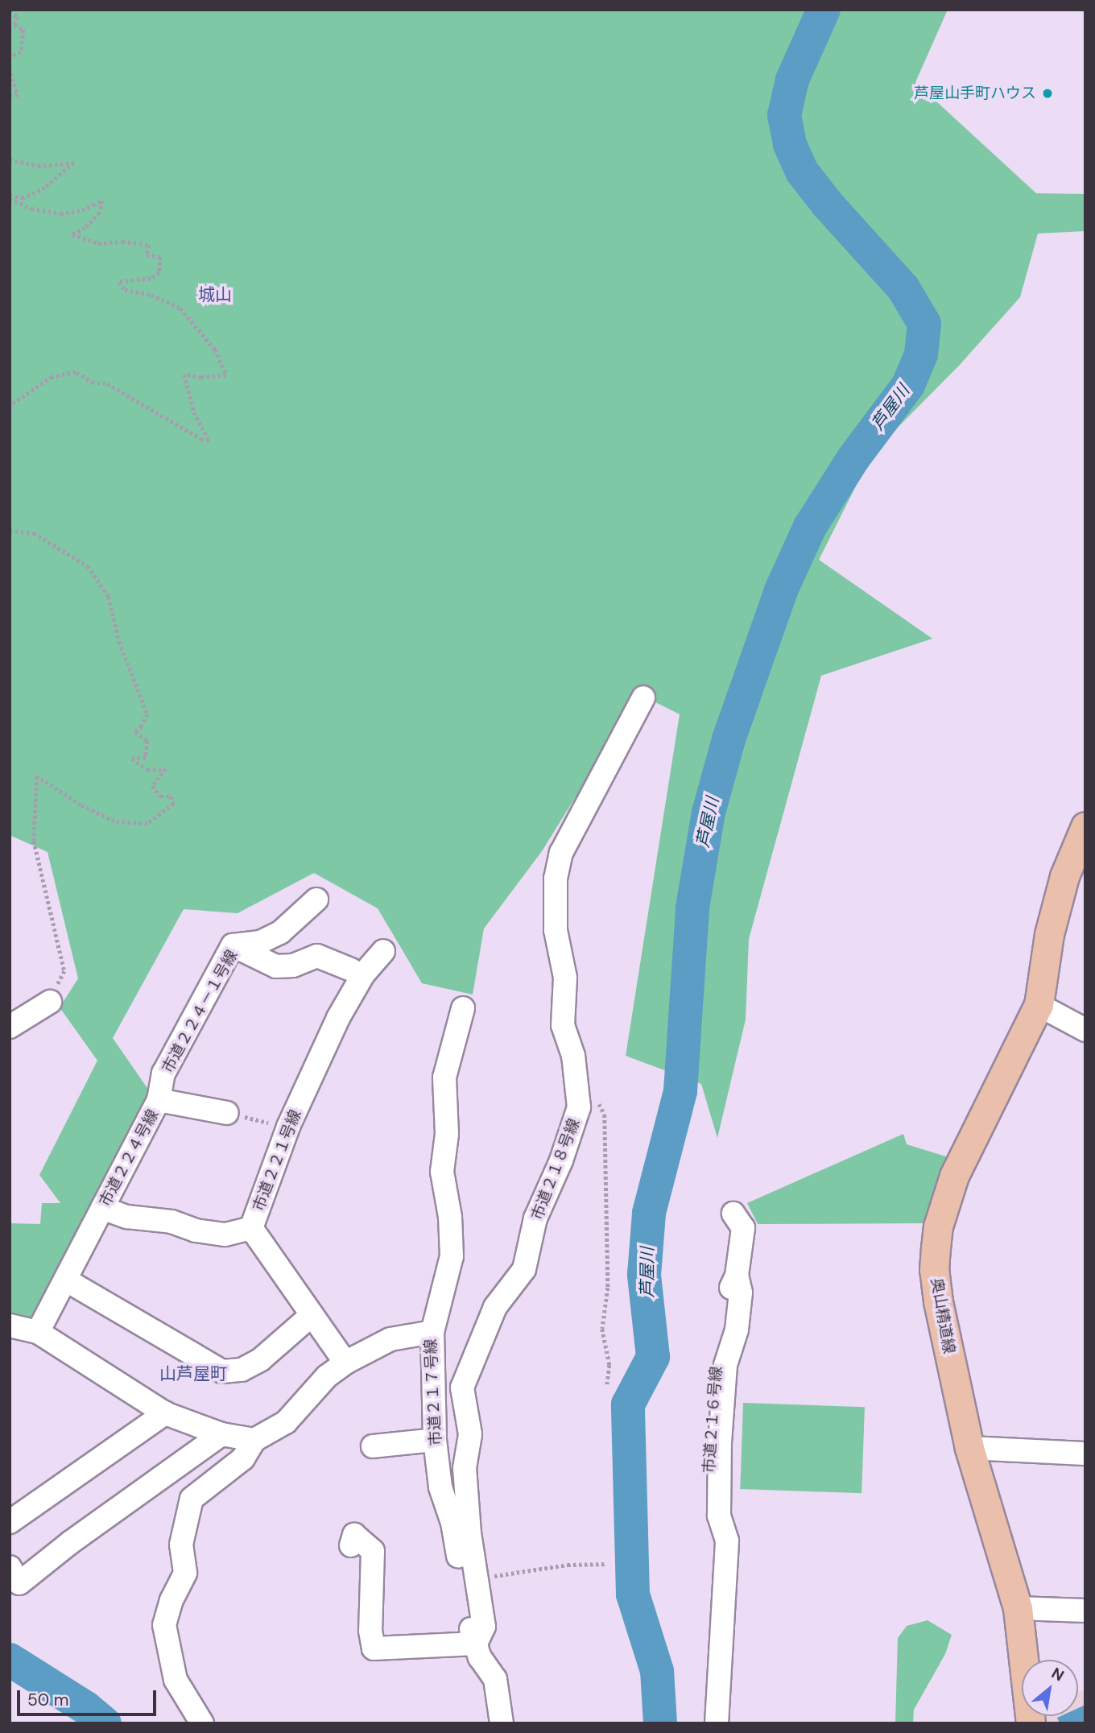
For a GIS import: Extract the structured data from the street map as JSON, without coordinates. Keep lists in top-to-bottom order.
{
  "streets": {
    "main road": ["奥山精道線"],
    "street": [
      "市道２２４－１号線",
      "市道２２４号線",
      "市道２２１号線",
      "市道２１８号線",
      "市道２１７号線",
      "市道２１６号線"
    ]
  },
  "crossings": [
    ["市道２２４－１号線", "市道２２４号線"],
    ["市道２２１号線", "市道２１７号線"],
    ["市道２１８号線", "市道２１７号線"]
  ],
  "districts": ["城山", "山芦屋町"],
  "water": ["芦屋川"],
  "places": ["芦屋山手町ハウス"],
  "scale_bar": "50 m",
  "north": "top right"
}
